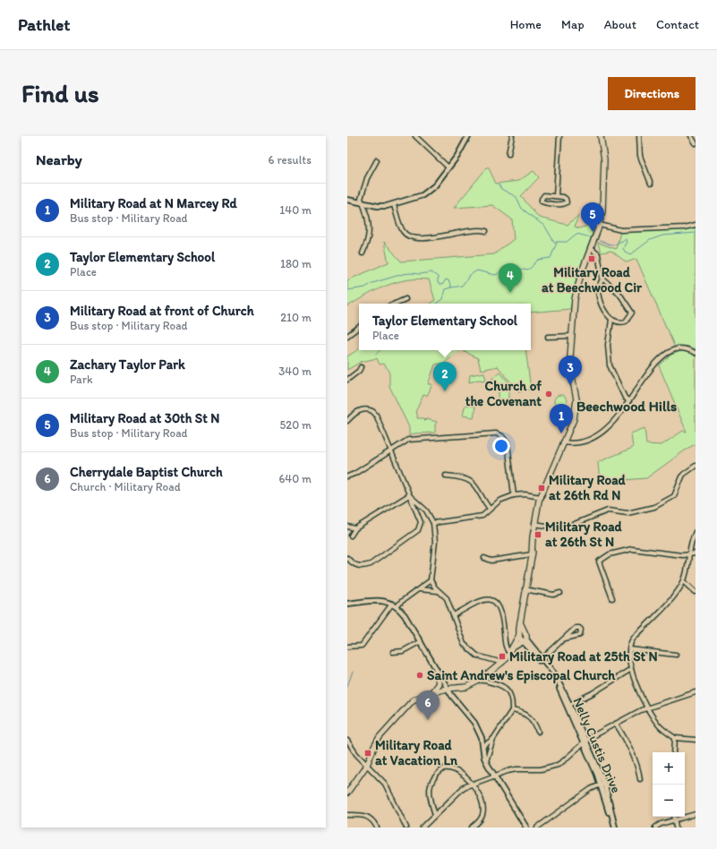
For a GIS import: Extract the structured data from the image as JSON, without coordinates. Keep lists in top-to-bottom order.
{
  "streets": {
    "street": ["Nelly Custis Drive"]
  },
  "districts": ["Beechwood Hills"],
  "places": {
    "transit": [
      "Military Road at Beechwood Cir",
      "Military Road at 26th Rd N",
      "Military Road at 26th St N",
      "Military Road at 25th St N",
      "Military Road at Vacation Ln"
    ],
    "other": ["Church of the Covenant", "Saint Andrew's Episcopal Church"]
  },
  "page": {
    "header": "Pathlet",
    "nav": [
      "Home",
      "Map",
      "About",
      "Contact"
    ],
    "buttons": "Directions",
    "title": "Find us",
    "heading": ["Nearby", "6 results"],
    "list": [
      {
        "mark": "1",
        "name": "Military Road at N Marcey Rd",
        "note": "Bus stop · Military Road",
        "value": "140 m"
      },
      {
        "mark": "2",
        "name": "Taylor Elementary School",
        "note": "Place",
        "value": "180 m"
      },
      {
        "mark": "3",
        "name": "Military Road at front of Church",
        "note": "Bus stop · Military Road",
        "value": "210 m"
      },
      {
        "mark": "4",
        "name": "Zachary Taylor Park",
        "note": "Park",
        "value": "340 m"
      },
      {
        "mark": "5",
        "name": "Military Road at 30th St N",
        "note": "Bus stop · Military Road",
        "value": "520 m"
      },
      {
        "mark": "6",
        "name": "Cherrydale Baptist Church",
        "note": "Church · Military Road",
        "value": "640 m"
      }
    ],
    "pins": [
      "5",
      "4",
      "3",
      "2",
      "1",
      "6"
    ],
    "popup": ["Taylor Elementary School", "Place"],
    "map_buttons": ["+", "−"]
  }
}
